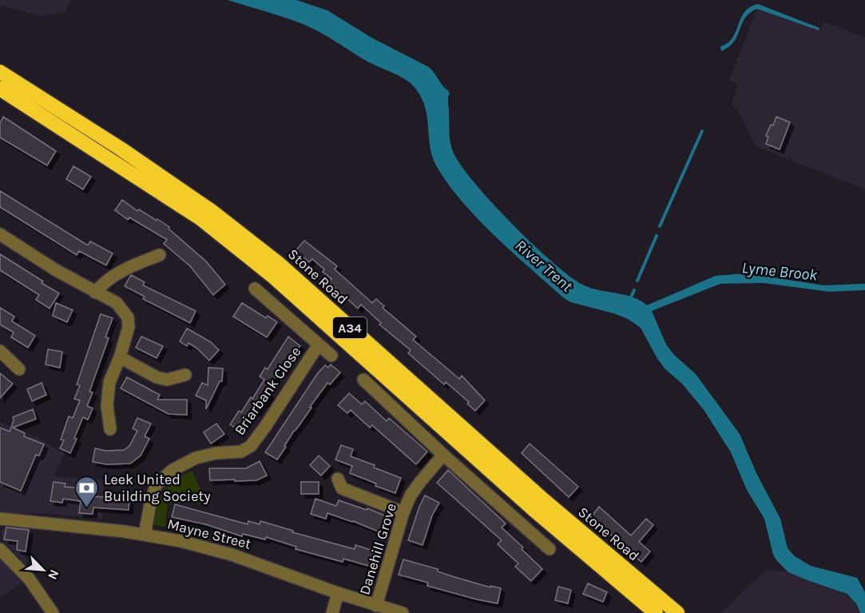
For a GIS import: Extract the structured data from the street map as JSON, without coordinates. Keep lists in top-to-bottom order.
{
  "streets": {
    "highway": ["Stone Road", "A34"],
    "street": ["Briarbank Close", "Mayne Street", "Danehill Grove"]
  },
  "crossings": [
    ["Briarbank Close", "Mayne Street"],
    ["Mayne Street", "Danehill Grove"]
  ],
  "water": ["River Trent", "Lyme Brook"],
  "places": {
    "bank": ["Leek United Building Society"]
  },
  "north": "bottom right"
}
